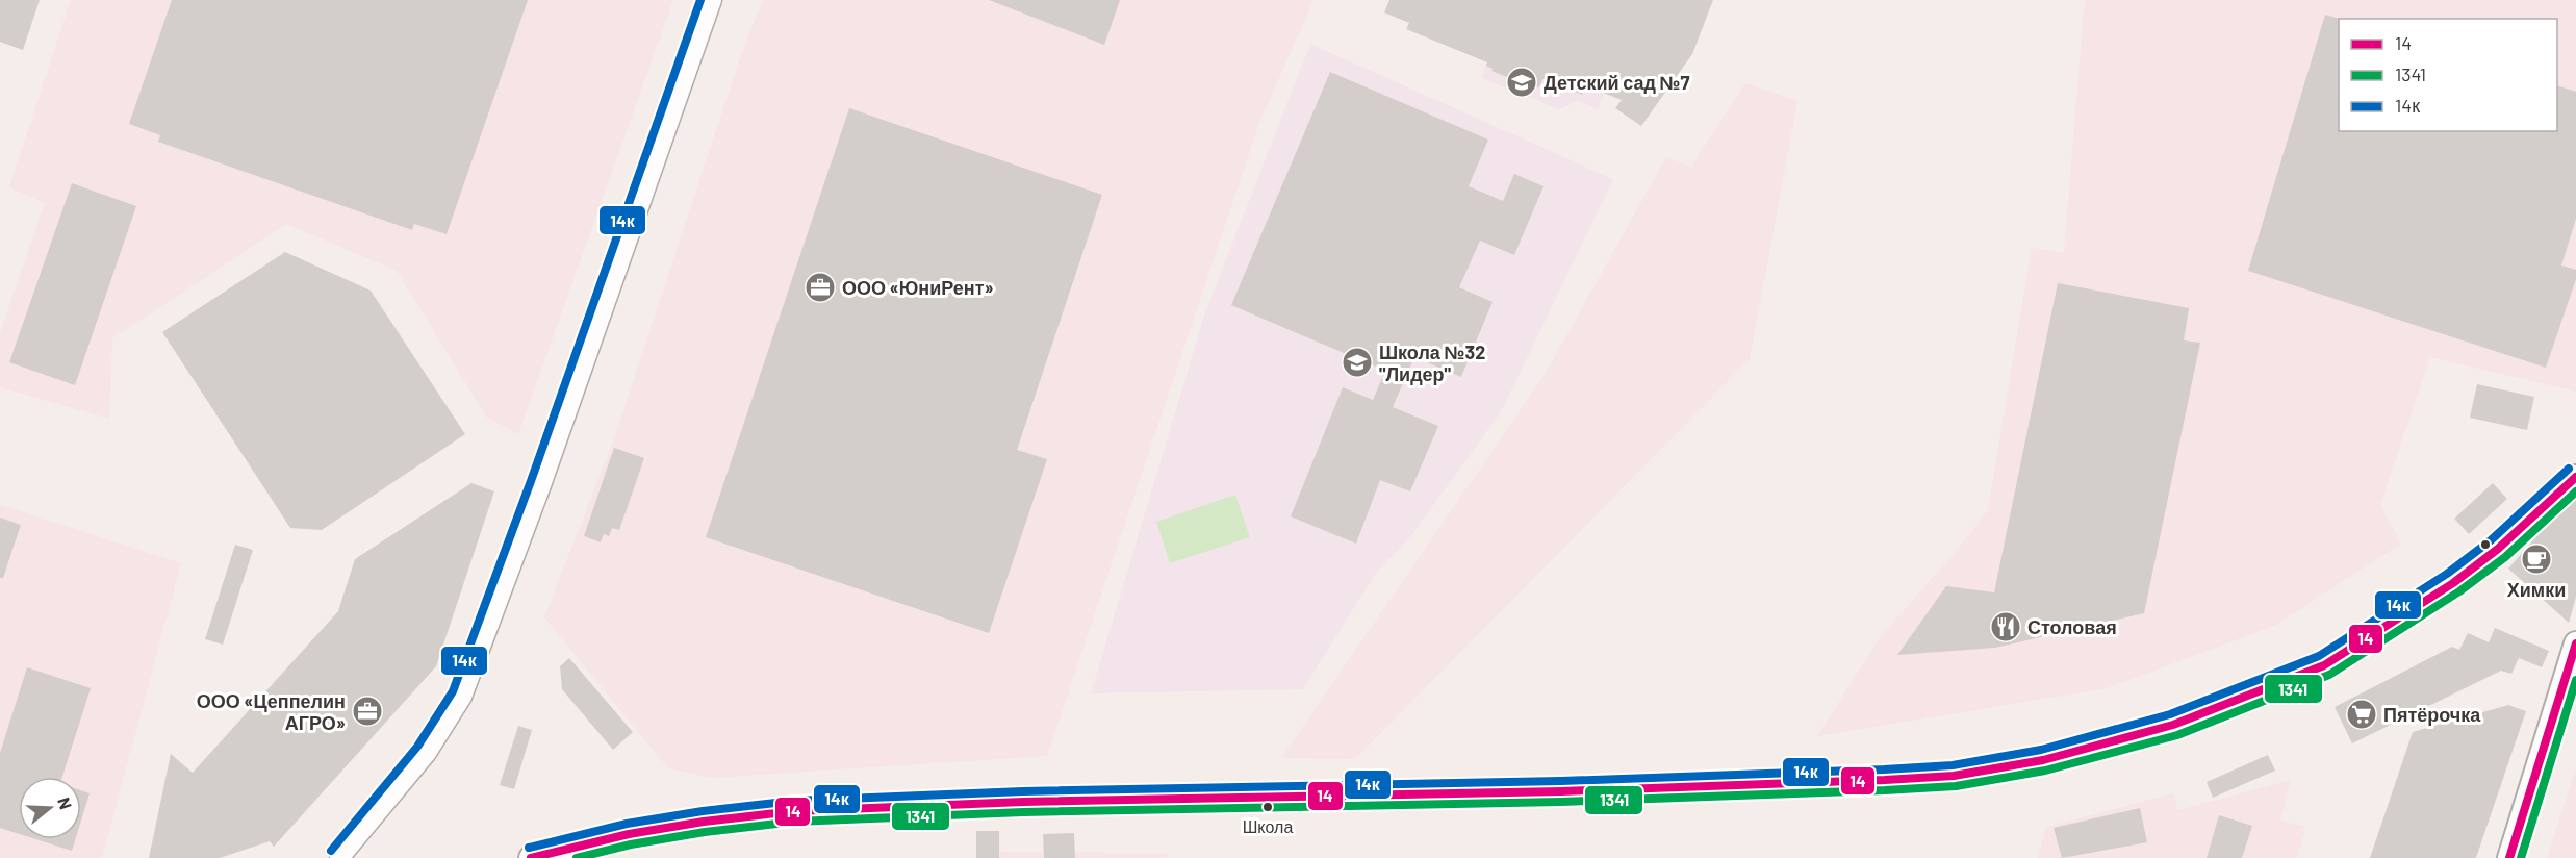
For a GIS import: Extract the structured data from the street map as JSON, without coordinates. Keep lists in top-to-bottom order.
{
  "places": {
    "school or university": ["Детский сад №7", "Школа №32 \"Лидер\""],
    "office": ["ООО «ЮниРент»", "ООО «Цеппелин АГРО»"],
    "cafe": ["Химки"],
    "restaurant": ["Столовая"],
    "supermarket": ["Пятёрочка"],
    "other": ["Школа"]
  },
  "lines": ["transit line 14к", "transit line 14", "transit line 1341"],
  "legend": ["14", "1341", "14к"],
  "north": "right"
}
